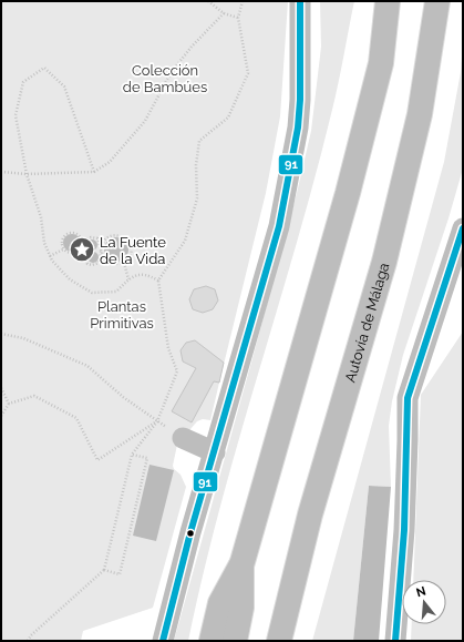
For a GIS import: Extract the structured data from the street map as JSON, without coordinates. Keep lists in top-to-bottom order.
{
  "streets": {
    "highway": ["Autovía de Málaga"]
  },
  "parks": ["Colección de Bambúes", "Plantas Primitivas"],
  "places": {
    "place": ["La Fuente de la Vida"]
  },
  "lines": ["transit line 91"],
  "north": "top"
}
